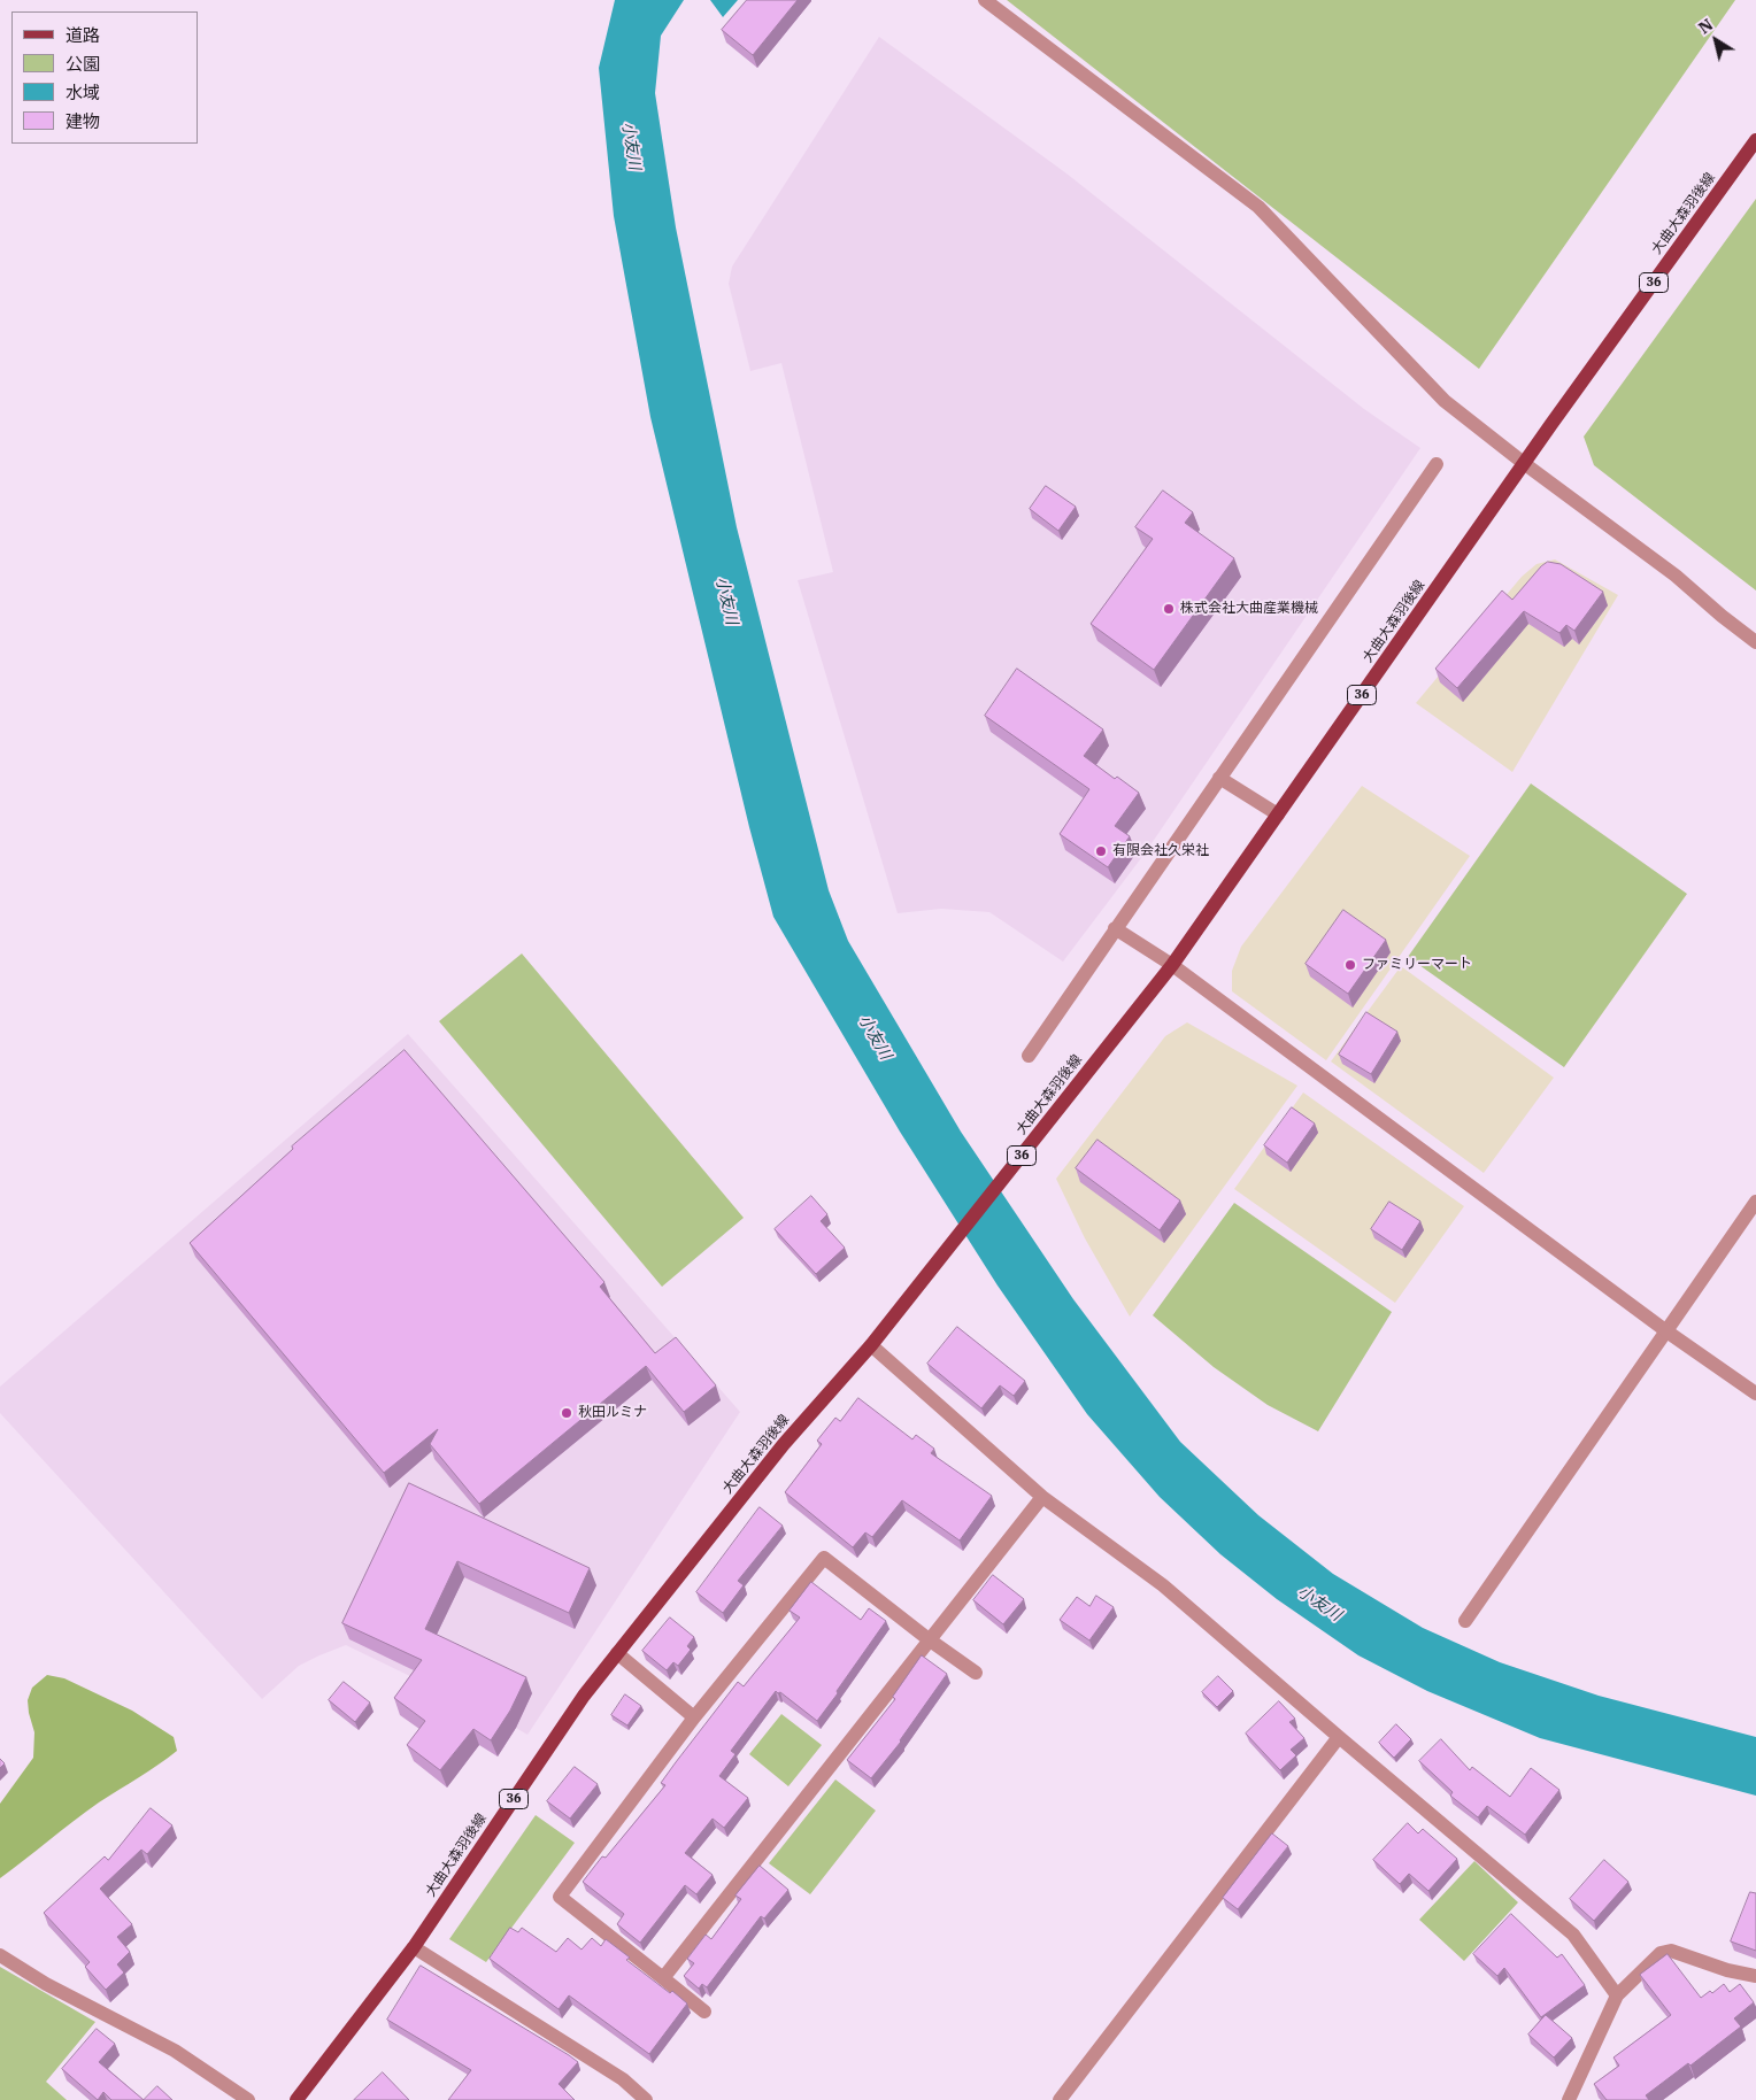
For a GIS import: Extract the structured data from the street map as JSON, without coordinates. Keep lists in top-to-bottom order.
{
  "streets": {
    "main road": ["大曲大森羽後線", "36"]
  },
  "water": ["小友川"],
  "places": [
    "株式会社大曲産業機械",
    "有限会社久栄社",
    "ファミリーマート",
    "秋田ルミナ"
  ],
  "legend": [
    "道路",
    "公園",
    "水域",
    "建物"
  ],
  "north": "top left"
}
